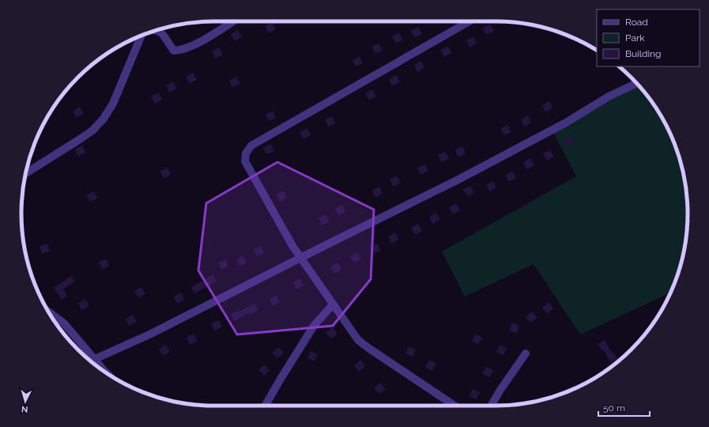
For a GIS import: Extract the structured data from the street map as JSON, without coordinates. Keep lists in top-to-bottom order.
{
  "legend": ["Road", "Park", "Building"],
  "scale_bar": "50 m",
  "north": "bottom"
}
